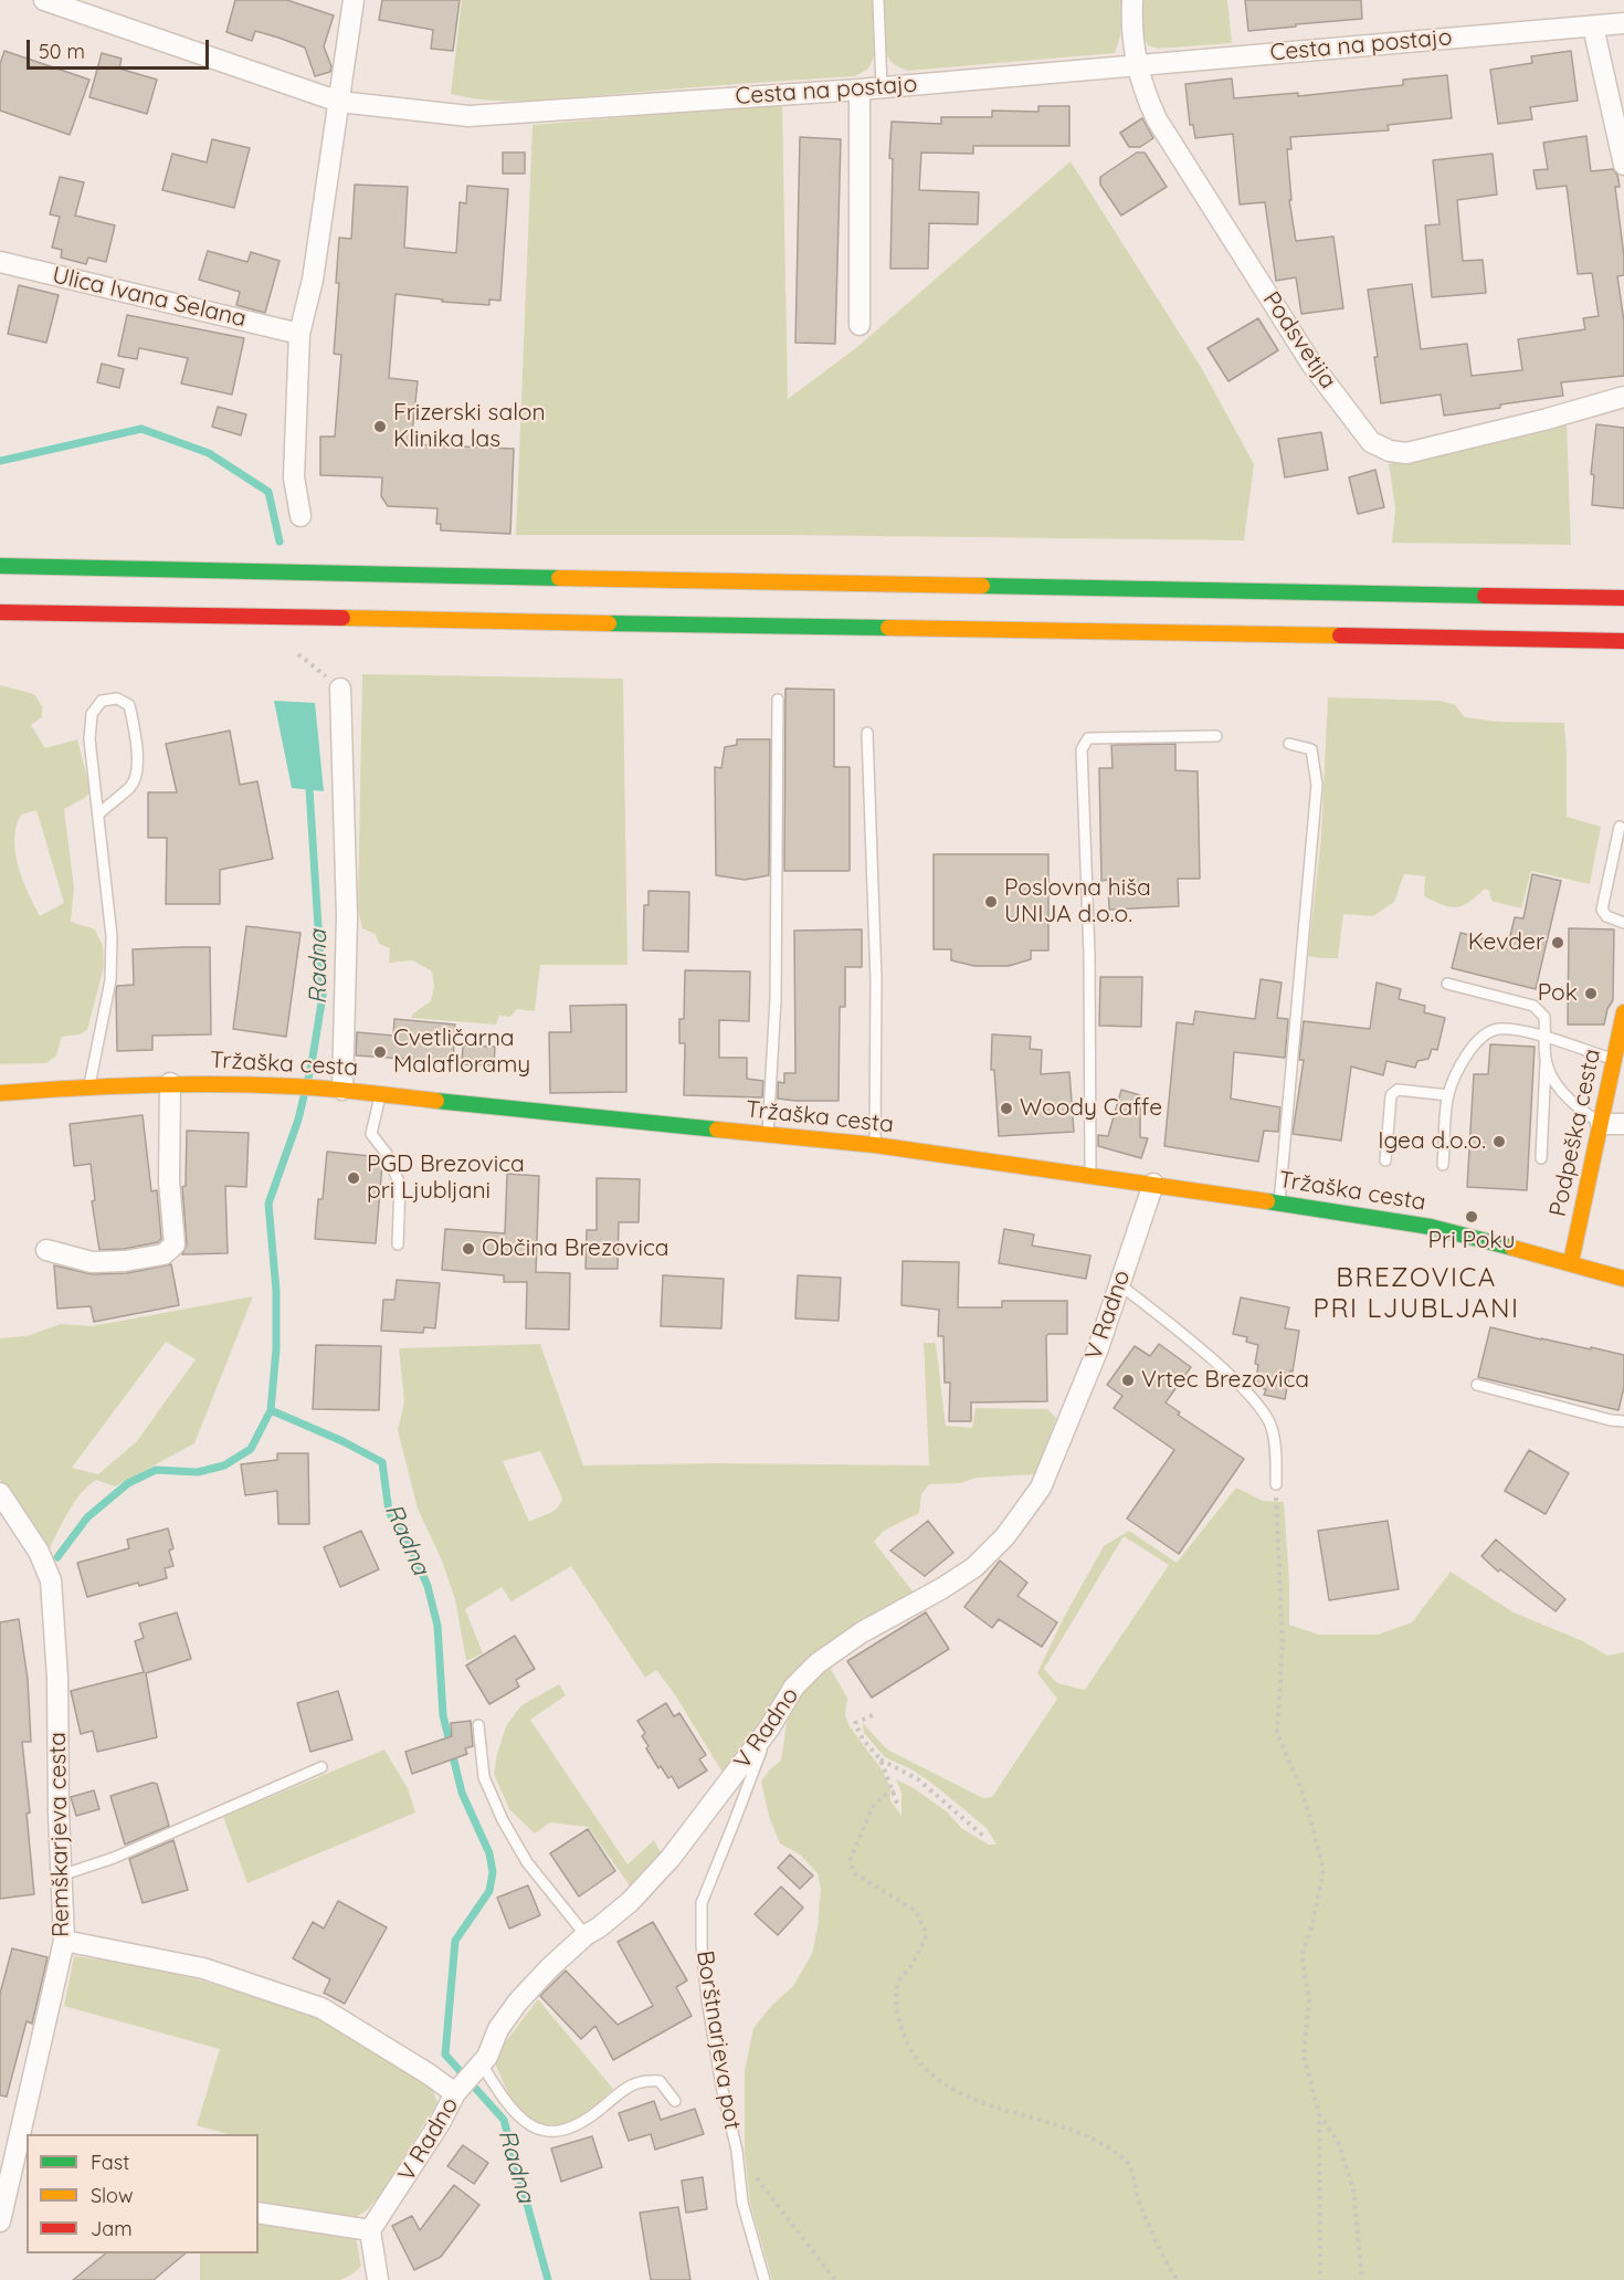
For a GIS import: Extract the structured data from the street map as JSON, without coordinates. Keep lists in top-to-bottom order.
{
  "streets": {
    "main road": ["Tržaška cesta", "Podpeška cesta"],
    "street": [
      "Cesta na postajo",
      "Ulica Ivana Selana",
      "Podsvetija",
      "V Radno",
      "Remškarjeva cesta"
    ],
    "lane": ["Borštnarjeva pot"]
  },
  "crossings": [
    ["Cesta na postajo", "Podsvetija"],
    ["Tržaška cesta", "Podpeška cesta"],
    ["Tržaška cesta", "V Radno"],
    ["V Radno", "Borštnarjeva pot"]
  ],
  "districts": ["BREZOVICA PRI LJUBLJANI"],
  "water": ["Radna"],
  "places": [
    "Frizerski salon Klinika las",
    "Poslovna hiša UNIJA d.o.o.",
    "Kevder",
    "Pok",
    "Cvetličarna Malafloramy",
    "Woody Caffe",
    "Igea d.o.o.",
    "PGD Brezovica pri Ljubljani",
    "Pri Poku",
    "Občina Brezovica",
    "Vrtec Brezovica"
  ],
  "legend": ["Fast", "Slow", "Jam"],
  "scale_bar": "50 m"
}
